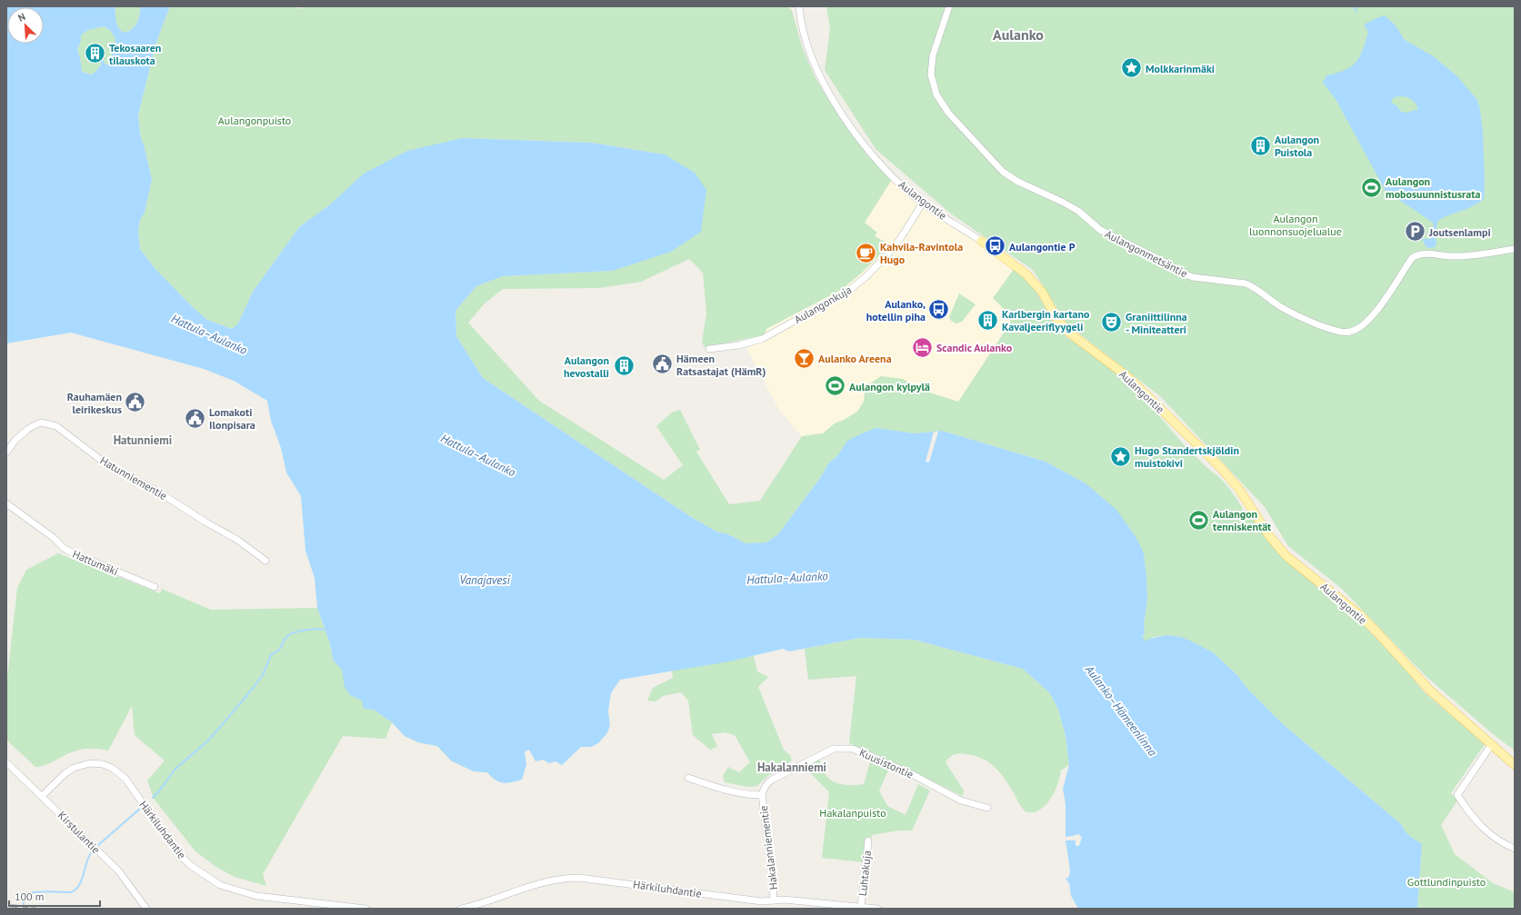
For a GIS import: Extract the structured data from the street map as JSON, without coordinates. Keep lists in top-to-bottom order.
{
  "streets": {
    "main road": ["Aulangontie"],
    "street": [
      "Aulangonmetsäntie",
      "Aulangonkuja",
      "Hatunniementie",
      "Hattumäki",
      "Kuusistontie",
      "Härkiluhdantie",
      "Kirstulantie",
      "Hakalanniementie",
      "Luhtakuja"
    ]
  },
  "crossings": [
    ["Aulangontie", "Aulangonkuja"],
    ["Kuusistontie", "Hakalanniementie"],
    ["Härkiluhdantie", "Kirstulantie"],
    ["Härkiluhdantie", "Hakalanniementie"],
    ["Härkiluhdantie", "Luhtakuja"]
  ],
  "districts": ["Aulanko", "Hatunniemi", "Hakalanniemi"],
  "water": ["Hattula–Aulanko", "Vanajavesi", "Aulanko–Hämeenlinna"],
  "parks": [
    "Aulangonpuisto",
    "Aulangon luonnonsuojelualue",
    "Hakalanpuisto",
    "Gottlundinpuisto"
  ],
  "places": {
    "building": [
      "Tekosaaren tilauskota",
      "Aulangon Puistola",
      "Karlbergin kartano Kavaljeeriflyygeli",
      "Aulangon hevostalli"
    ],
    "place": ["Molkkarinmäki", "Hugo Standertskjöldin muistokivi"],
    "sports": ["Aulangon mobosuunnistusrata", "Aulangon kylpylä", "Aulangon tenniskentät"],
    "parking": ["Joutsenlampi"],
    "bus stop": ["Aulangontie P", "Aulanko, hotellin piha"],
    "cafe": ["Kahvila-Ravintola Hugo"],
    "theatre": ["Graniittilinna - Miniteatteri"],
    "hotel": ["Scandic Aulanko"],
    "bar": ["Aulanko Areena"],
    "public building": ["Hämeen Ratsastajat (HämR)", "Rauhamäen leirikeskus", "Lomakoti Ilonpisara"]
  },
  "scale_bar": "100 m",
  "north": "top left"
}
